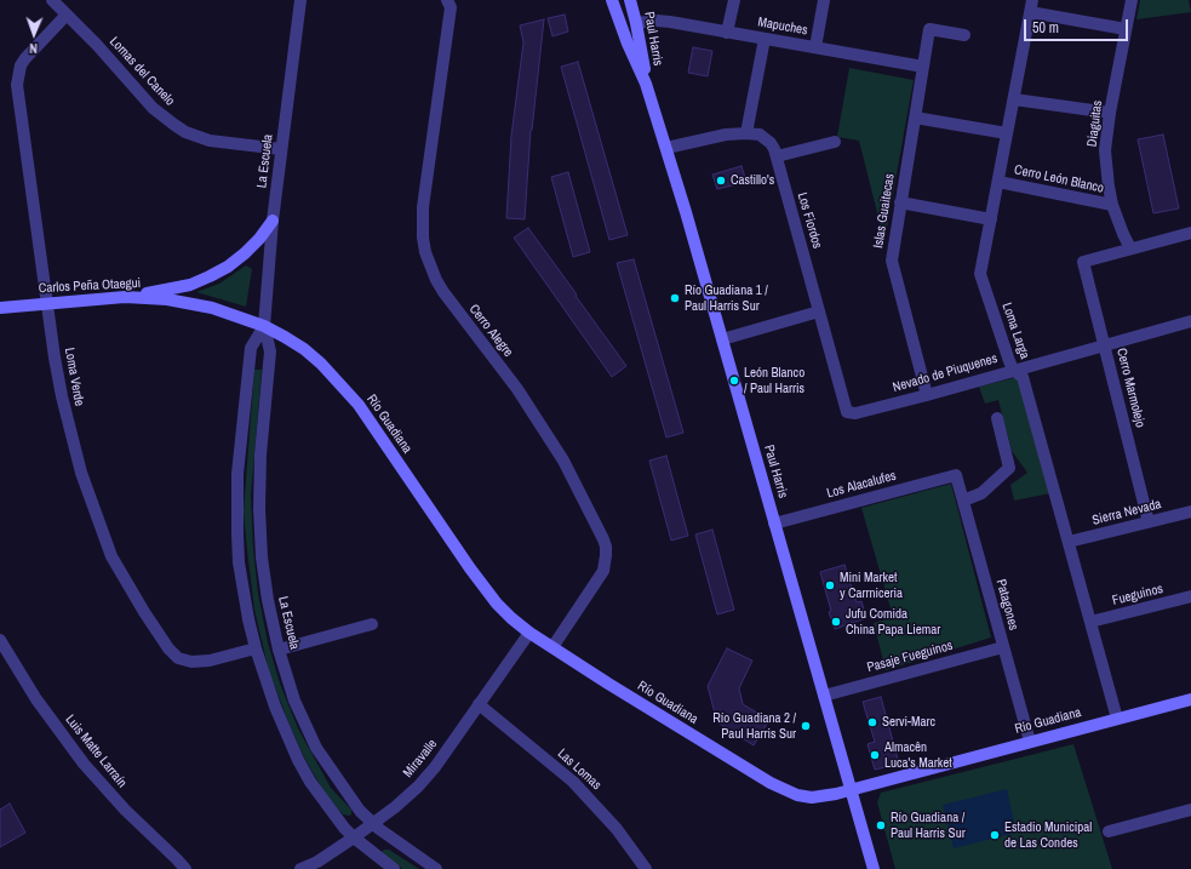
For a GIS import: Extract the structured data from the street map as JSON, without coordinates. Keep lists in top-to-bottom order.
{
  "streets": {
    "street": [
      "Mapuches",
      "Paul Harris",
      "Lomas del Canelo",
      "Diaguitas",
      "La Escuela",
      "Cerro León Blanco",
      "Islas Guaitecas",
      "Los Fiordos",
      "Carlos Peña Otaegui",
      "Cerro Alegre",
      "Loma Larga",
      "Nevado de Piuquenes",
      "Loma Verde",
      "Cerro Marmolejo",
      "Río Guadiana",
      "Los Alacalufes",
      "Sierra Nevada",
      "Fueguinos",
      "Patagones",
      "Pasaje Fueguinos",
      "Luis Matte Larraín",
      "Miravalle",
      "Las Lomas"
    ]
  },
  "crossings": [
    ["Mapuches", "Paul Harris"],
    ["Mapuches", "Islas Guaitecas"],
    ["Paul Harris", "Los Fiordos"],
    ["Paul Harris", "Río Guadiana"],
    ["Paul Harris", "Los Alacalufes"],
    ["Paul Harris", "Pasaje Fueguinos"],
    ["Lomas del Canelo", "La Escuela"],
    ["Lomas del Canelo", "Loma Verde"],
    ["Diaguitas", "Cerro León Blanco"],
    ["Diaguitas", "Cerro Marmolejo"],
    ["La Escuela", "Carlos Peña Otaegui"],
    ["La Escuela", "Loma Verde"],
    ["La Escuela", "Río Guadiana"],
    ["La Escuela", "Miravalle"],
    ["Cerro León Blanco", "Loma Larga"],
    ["Islas Guaitecas", "Nevado de Piuquenes"],
    ["Los Fiordos", "Nevado de Piuquenes"],
    ["Carlos Peña Otaegui", "Loma Verde"],
    ["Carlos Peña Otaegui", "Río Guadiana"],
    ["Cerro Alegre", "Río Guadiana"],
    ["Loma Larga", "Nevado de Piuquenes"],
    ["Loma Larga", "Río Guadiana"],
    ["Loma Larga", "Sierra Nevada"],
    ["Loma Larga", "Fueguinos"],
    ["Nevado de Piuquenes", "Cerro Marmolejo"],
    ["Cerro Marmolejo", "Sierra Nevada"],
    ["Río Guadiana", "Patagones"],
    ["Río Guadiana", "Miravalle"],
    ["Los Alacalufes", "Patagones"],
    ["Patagones", "Pasaje Fueguinos"],
    ["Miravalle", "Las Lomas"]
  ],
  "places": [
    "Castillo's",
    "Río Guadiana 1 / Paul Harris Sur",
    "León Blanco / Paul Harris",
    "Mini Market y Carrniceria",
    "Jufu Comida China Papa Liemar",
    "Servi-Marc",
    "Río Guadiana 2 / Paul Harris Sur",
    "Almacên Luca's Market",
    "Río Guadiana / Paul Harris Sur",
    "Estadio Municipal de Las Condes"
  ],
  "scale_bar": "50 m",
  "north": "bottom"
}
